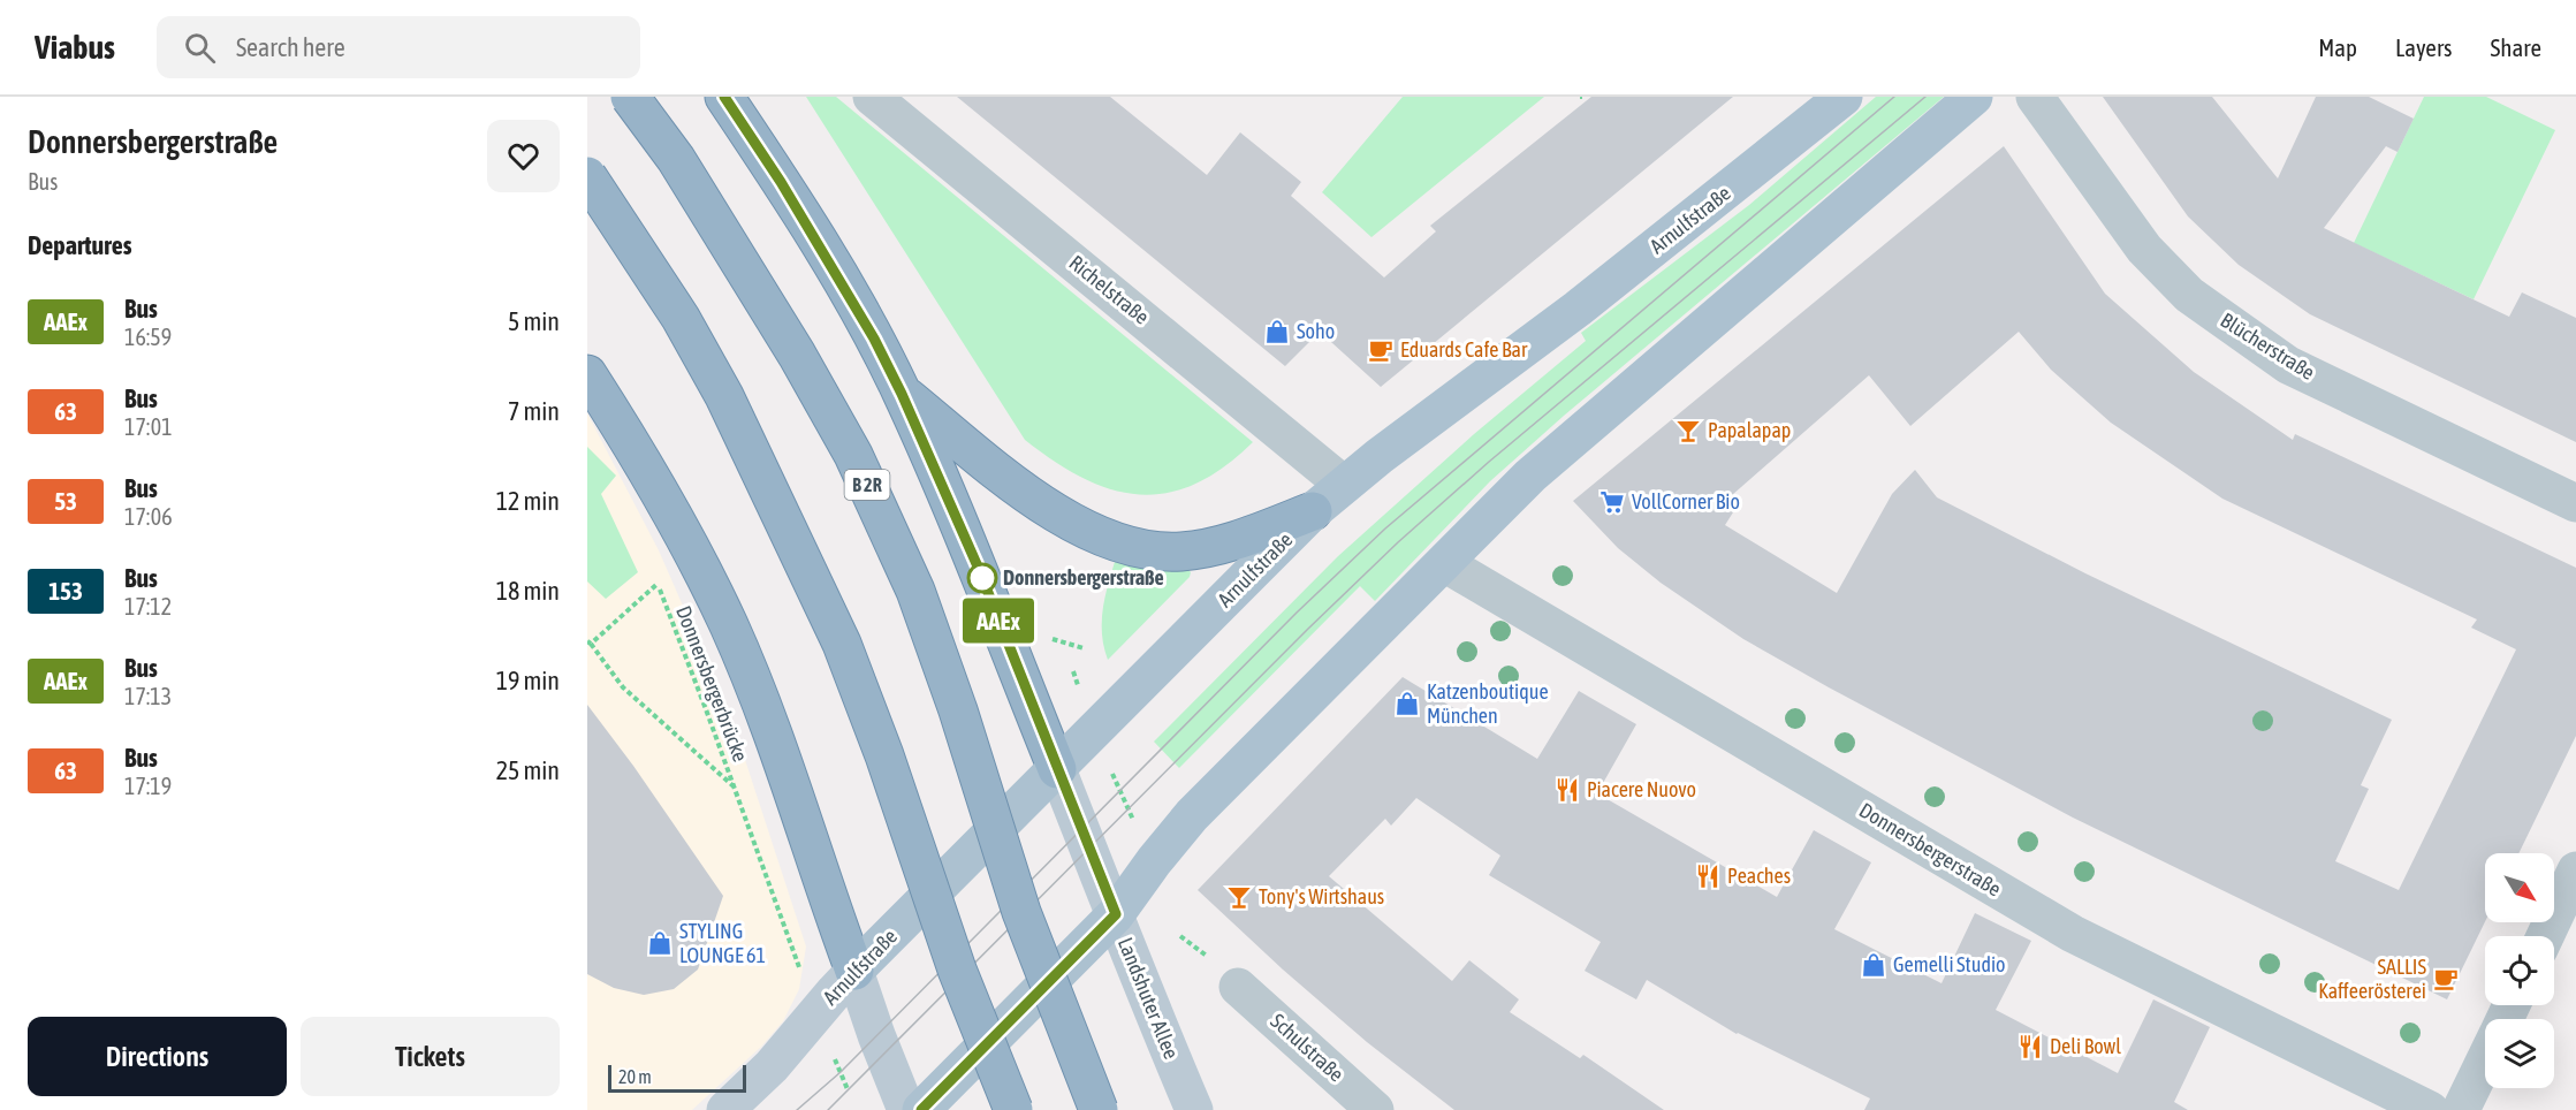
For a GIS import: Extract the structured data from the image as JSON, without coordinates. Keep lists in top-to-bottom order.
{
  "streets": {
    "highway": ["B 2R"],
    "main road": ["Arnulfstraße", "Landshuter Allee"],
    "street": [
      "Richelstraße",
      "Blücherstraße",
      "Donnersbergerstraße",
      "Schulstraße"
    ],
    "path": ["Donnersbergerbrücke"]
  },
  "crossings": [
    ["Arnulfstraße", "Richelstraße"],
    ["Arnulfstraße", "Landshuter Allee"]
  ],
  "places": {
    "shop": [
      "Soho",
      "Katzenboutique München",
      "STYLING LOUNGE 61",
      "Gemelli Studio"
    ],
    "cafe": ["Eduards Cafe Bar", "SALLIS Kaffeerösterei"],
    "bar": ["Papalapap", "Tony's Wirtshaus"],
    "supermarket": ["VollCorner Bio"],
    "other": ["Donnersbergerstraße"],
    "restaurant": ["Piacere Nuovo", "Peaches", "Deli Bowl"]
  },
  "lines": ["bus line AAEx"],
  "scale_bar": "20 m",
  "north": "bottom right",
  "page": {
    "header": "Viabus",
    "search": "Search here",
    "nav": ["Map", "Layers", "Share"],
    "heading": [
      ["Donnersbergerstraße", "Bus"],
      "Departures"
    ],
    "on_map": "AAEx",
    "list": [
      {
        "mark": "AAEx",
        "name": "Bus",
        "note": "16:59",
        "value": "5 min"
      },
      {
        "mark": "63",
        "name": "Bus",
        "note": "17:01",
        "value": "7 min"
      },
      {
        "mark": "53",
        "name": "Bus",
        "note": "17:06",
        "value": "12 min"
      },
      {
        "mark": "153",
        "name": "Bus",
        "note": "17:12",
        "value": "18 min"
      },
      {
        "mark": "AAEx",
        "name": "Bus",
        "note": "17:13",
        "value": "19 min"
      },
      {
        "mark": "63",
        "name": "Bus",
        "note": "17:19",
        "value": "25 min"
      }
    ],
    "buttons": ["Directions", "Tickets"],
    "scale": "20 m"
  }
}
